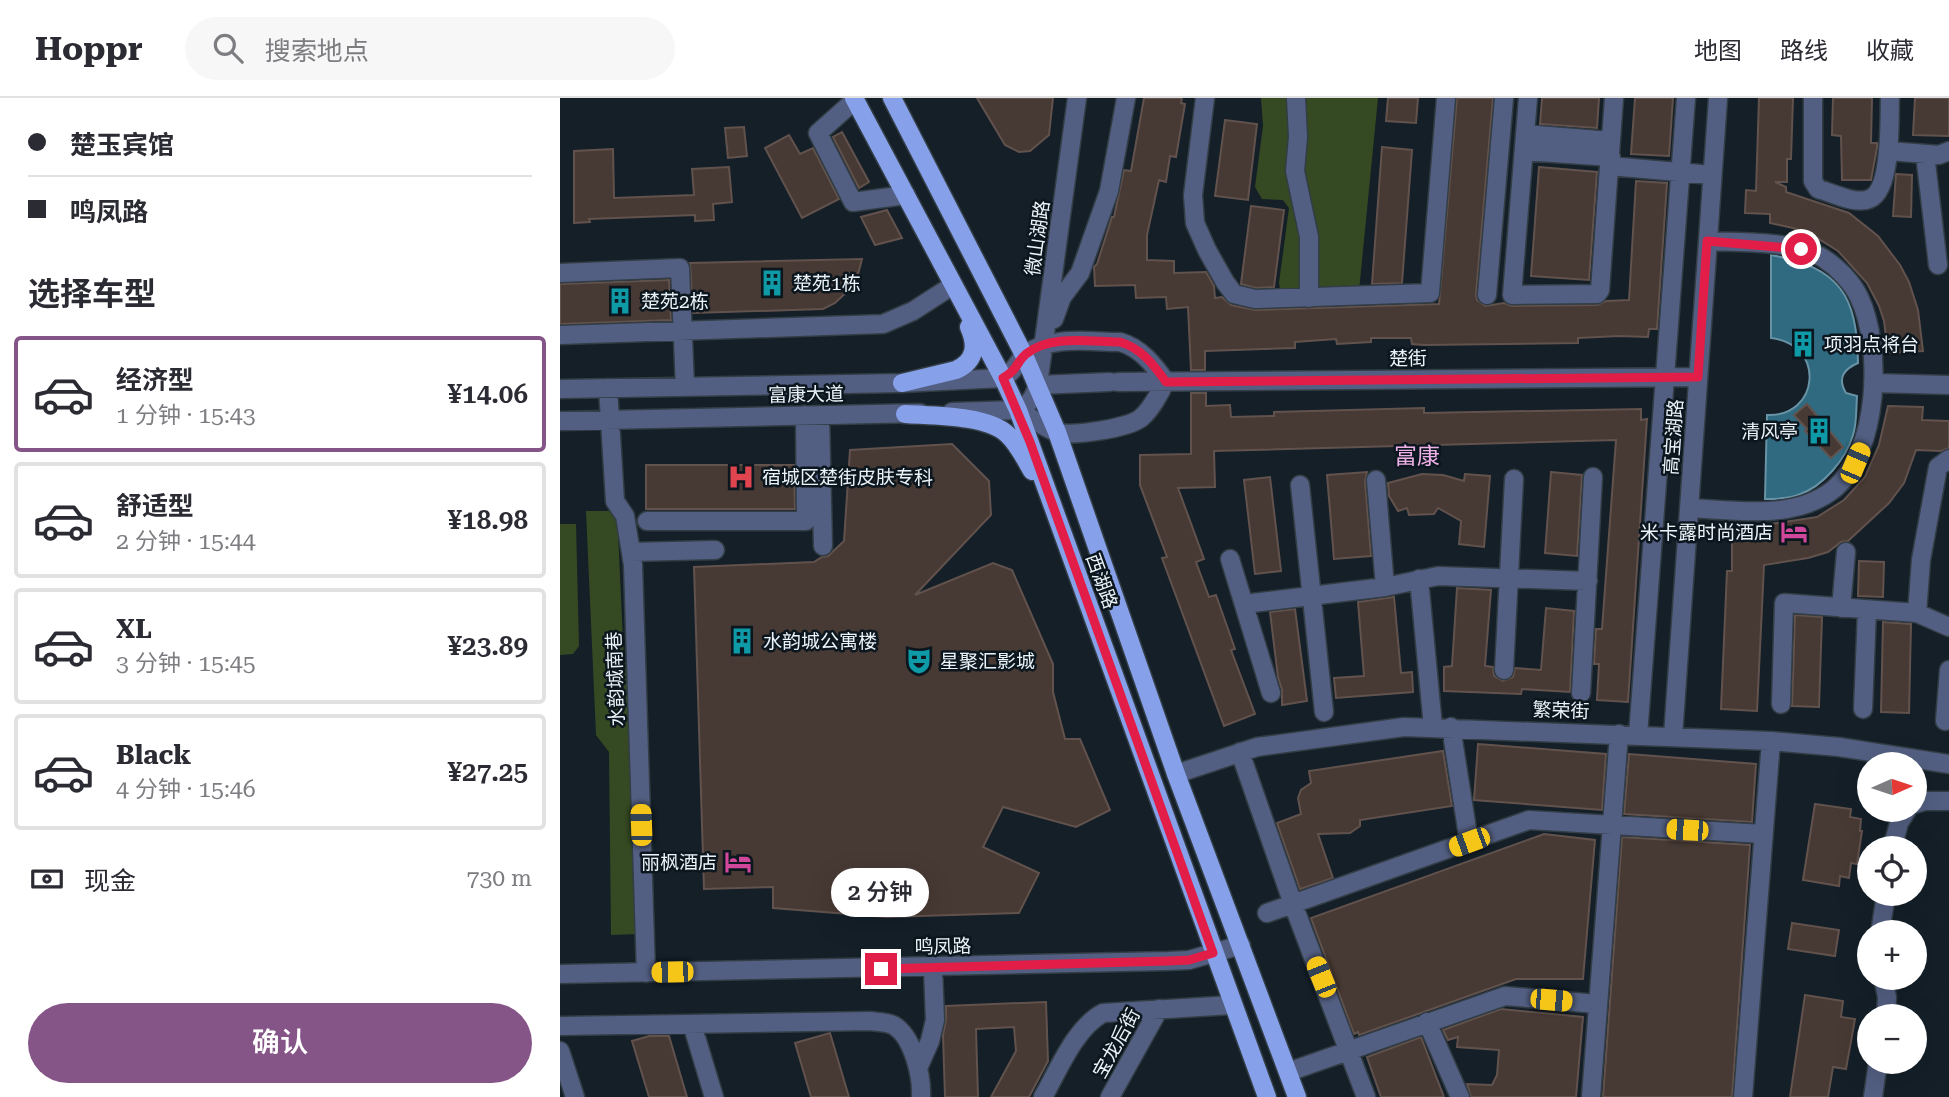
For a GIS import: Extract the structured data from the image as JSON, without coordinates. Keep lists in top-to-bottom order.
{
  "streets": {
    "main road": ["西湖路"],
    "street": [
      "微山湖路",
      "楚街",
      "富康大道",
      "高宝湖路",
      "水韵城南巷",
      "繁荣街",
      "鸣凤路",
      "宝龙后街"
    ]
  },
  "crossings": [
    ["微山湖路", "楚街"],
    ["微山湖路", "西湖路"],
    ["楚街", "高宝湖路"],
    ["楚街", "西湖路"],
    ["富康大道", "西湖路"],
    ["富康大道", "水韵城南巷"],
    ["高宝湖路", "繁荣街"],
    ["西湖路", "繁荣街"],
    ["西湖路", "鸣凤路"],
    ["水韵城南巷", "鸣凤路"]
  ],
  "districts": ["富康"],
  "places": {
    "building": [
      "楚苑1栋",
      "楚苑2栋",
      "项羽点将台",
      "清风亭",
      "水韵城公寓楼"
    ],
    "hospital": ["宿城区楚街皮肤专科"],
    "hotel": ["米卡露时尚酒店", "丽枫酒店"],
    "theatre": ["星聚汇影城"]
  },
  "north": "right",
  "page": {
    "header": "Hoppr",
    "search": "搜索地点",
    "nav": ["地图", "路线", "收藏"],
    "banner": ["楚玉宾馆", "鸣凤路"],
    "heading": "选择车型",
    "list": [
      {
        "name": "经济型",
        "note": "1 分钟 · 15:43",
        "value": "¥14.06"
      },
      {
        "name": "舒适型",
        "note": "2 分钟 · 15:44",
        "value": "¥18.98"
      },
      {
        "name": "XL",
        "note": "3 分钟 · 15:45",
        "value": "¥23.89"
      },
      {
        "name": "Black",
        "note": "4 分钟 · 15:46",
        "value": "¥27.25"
      }
    ],
    "map_buttons": ["+", "−"],
    "pay": ["现金", "730 m"],
    "bubble": "2 分钟",
    "buttons": "确认"
  }
}
